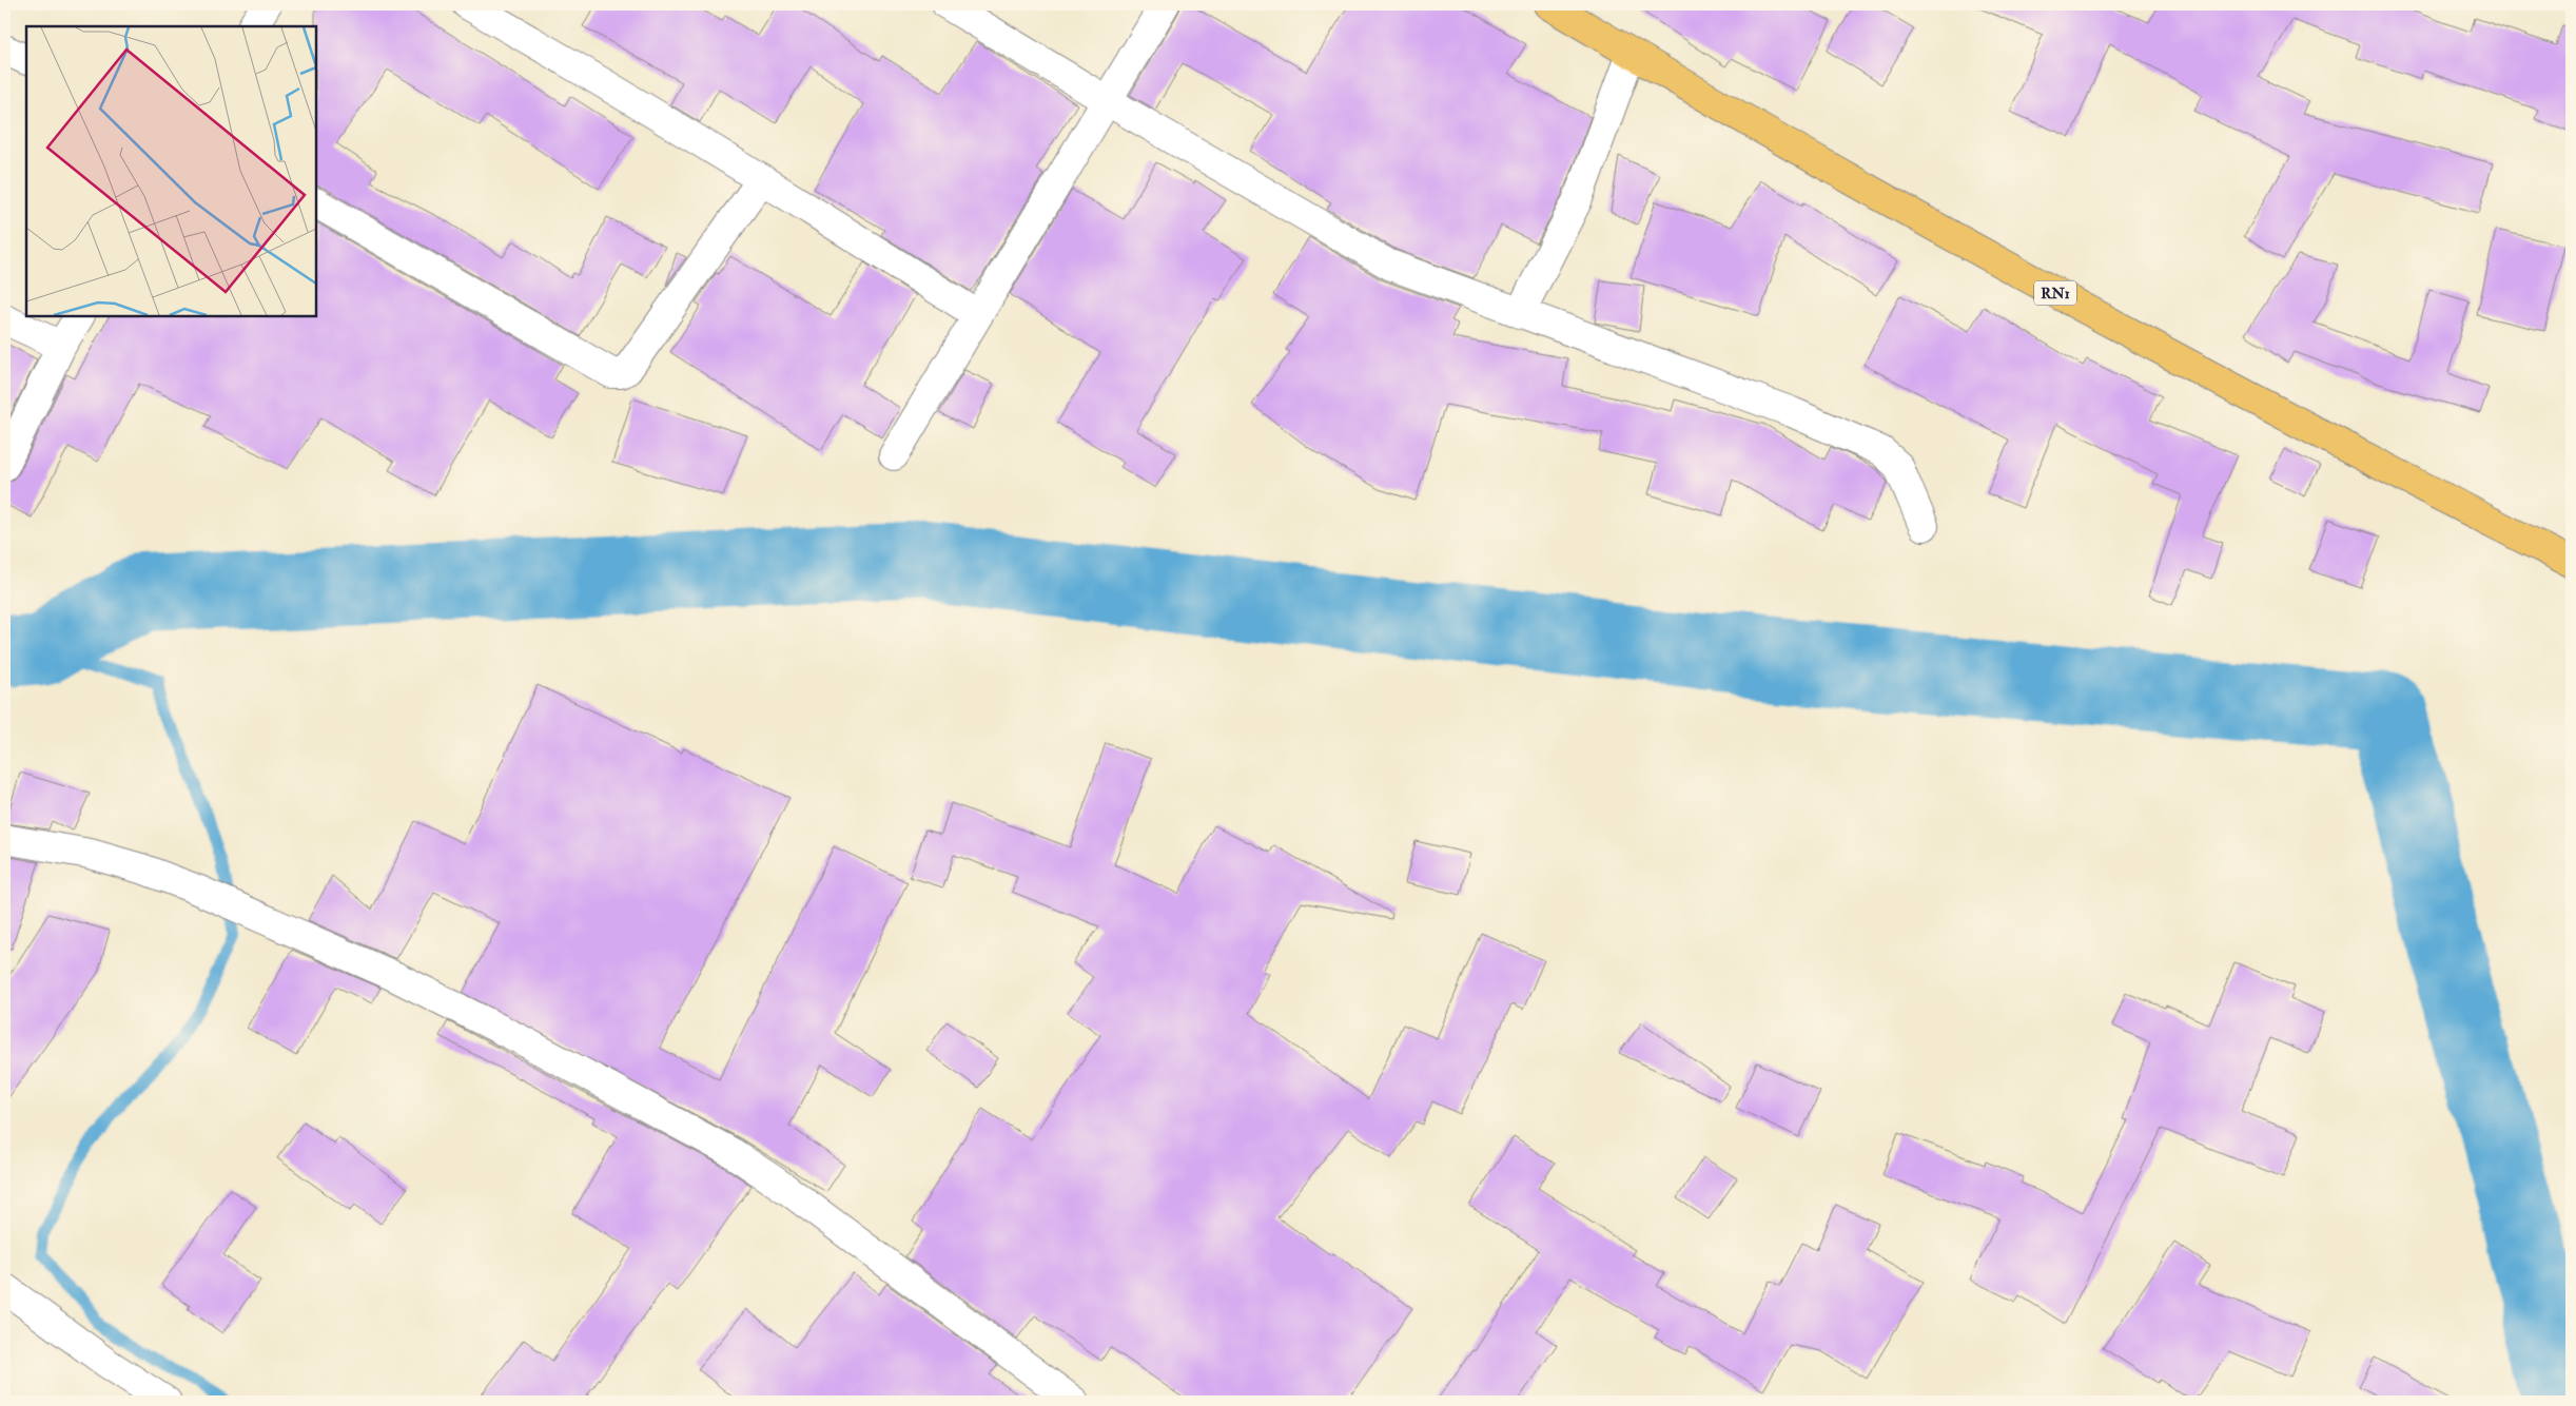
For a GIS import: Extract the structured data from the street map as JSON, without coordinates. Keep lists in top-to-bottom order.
{
  "streets": {
    "highway": ["RN1"]
  }
}
